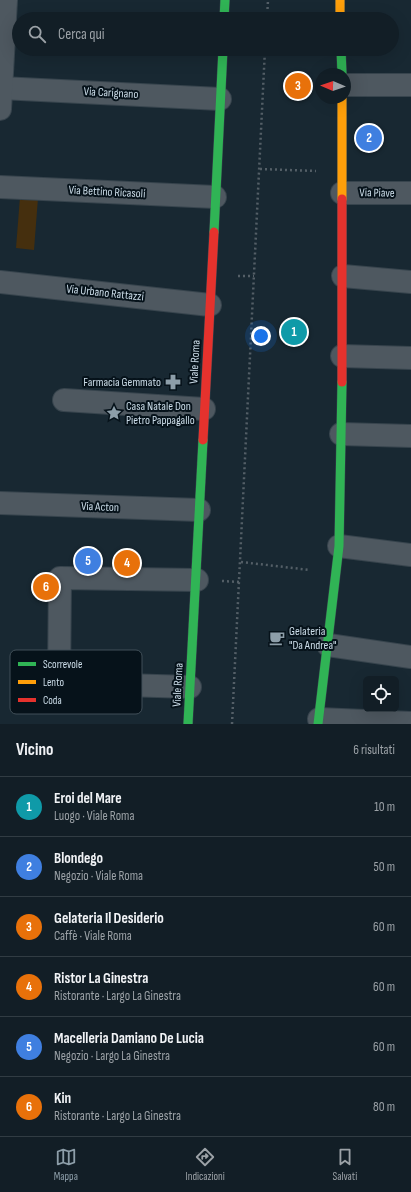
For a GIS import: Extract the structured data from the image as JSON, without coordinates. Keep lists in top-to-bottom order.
{
  "streets": {
    "street": [
      "Via Carignano",
      "Via Bettino Ricasoli",
      "Via Piave",
      "Via Urbano Rattazzi",
      "Viale Roma",
      "Via Acton"
    ]
  },
  "crossings": [
    ["Via Carignano", "Viale Roma"],
    ["Via Bettino Ricasoli", "Viale Roma"],
    ["Via Urbano Rattazzi", "Viale Roma"],
    ["Viale Roma", "Via Acton"]
  ],
  "places": {
    "pharmacy": ["Farmacia Gemmato"],
    "place": ["Casa Natale Don Pietro Pappagallo"],
    "cafe": ["Gelateria \"Da Andrea\""]
  },
  "legend": ["Scorrevole", "Lento", "Coda"],
  "north": "left",
  "page": {
    "search": "Cerca qui",
    "pins": [
      "3",
      "2",
      "1",
      "5",
      "4",
      "6"
    ],
    "heading": ["Vicino", "6 risultati"],
    "list": [
      {
        "mark": "1",
        "name": "Eroi del Mare",
        "note": "Luogo · Viale Roma",
        "value": "10 m"
      },
      {
        "mark": "2",
        "name": "Blondego",
        "note": "Negozio · Viale Roma",
        "value": "50 m"
      },
      {
        "mark": "3",
        "name": "Gelateria Il Desiderio",
        "note": "Caffè · Viale Roma",
        "value": "60 m"
      },
      {
        "mark": "4",
        "name": "Ristor La Ginestra",
        "note": "Ristorante · Largo La Ginestra",
        "value": "60 m"
      },
      {
        "mark": "5",
        "name": "Macelleria Damiano De Lucia",
        "note": "Negozio · Largo La Ginestra",
        "value": "60 m"
      },
      {
        "mark": "6",
        "name": "Kin",
        "note": "Ristorante · Largo La Ginestra",
        "value": "80 m"
      }
    ],
    "nav": ["Mappa", "Indicazioni", "Salvati"]
  }
}
